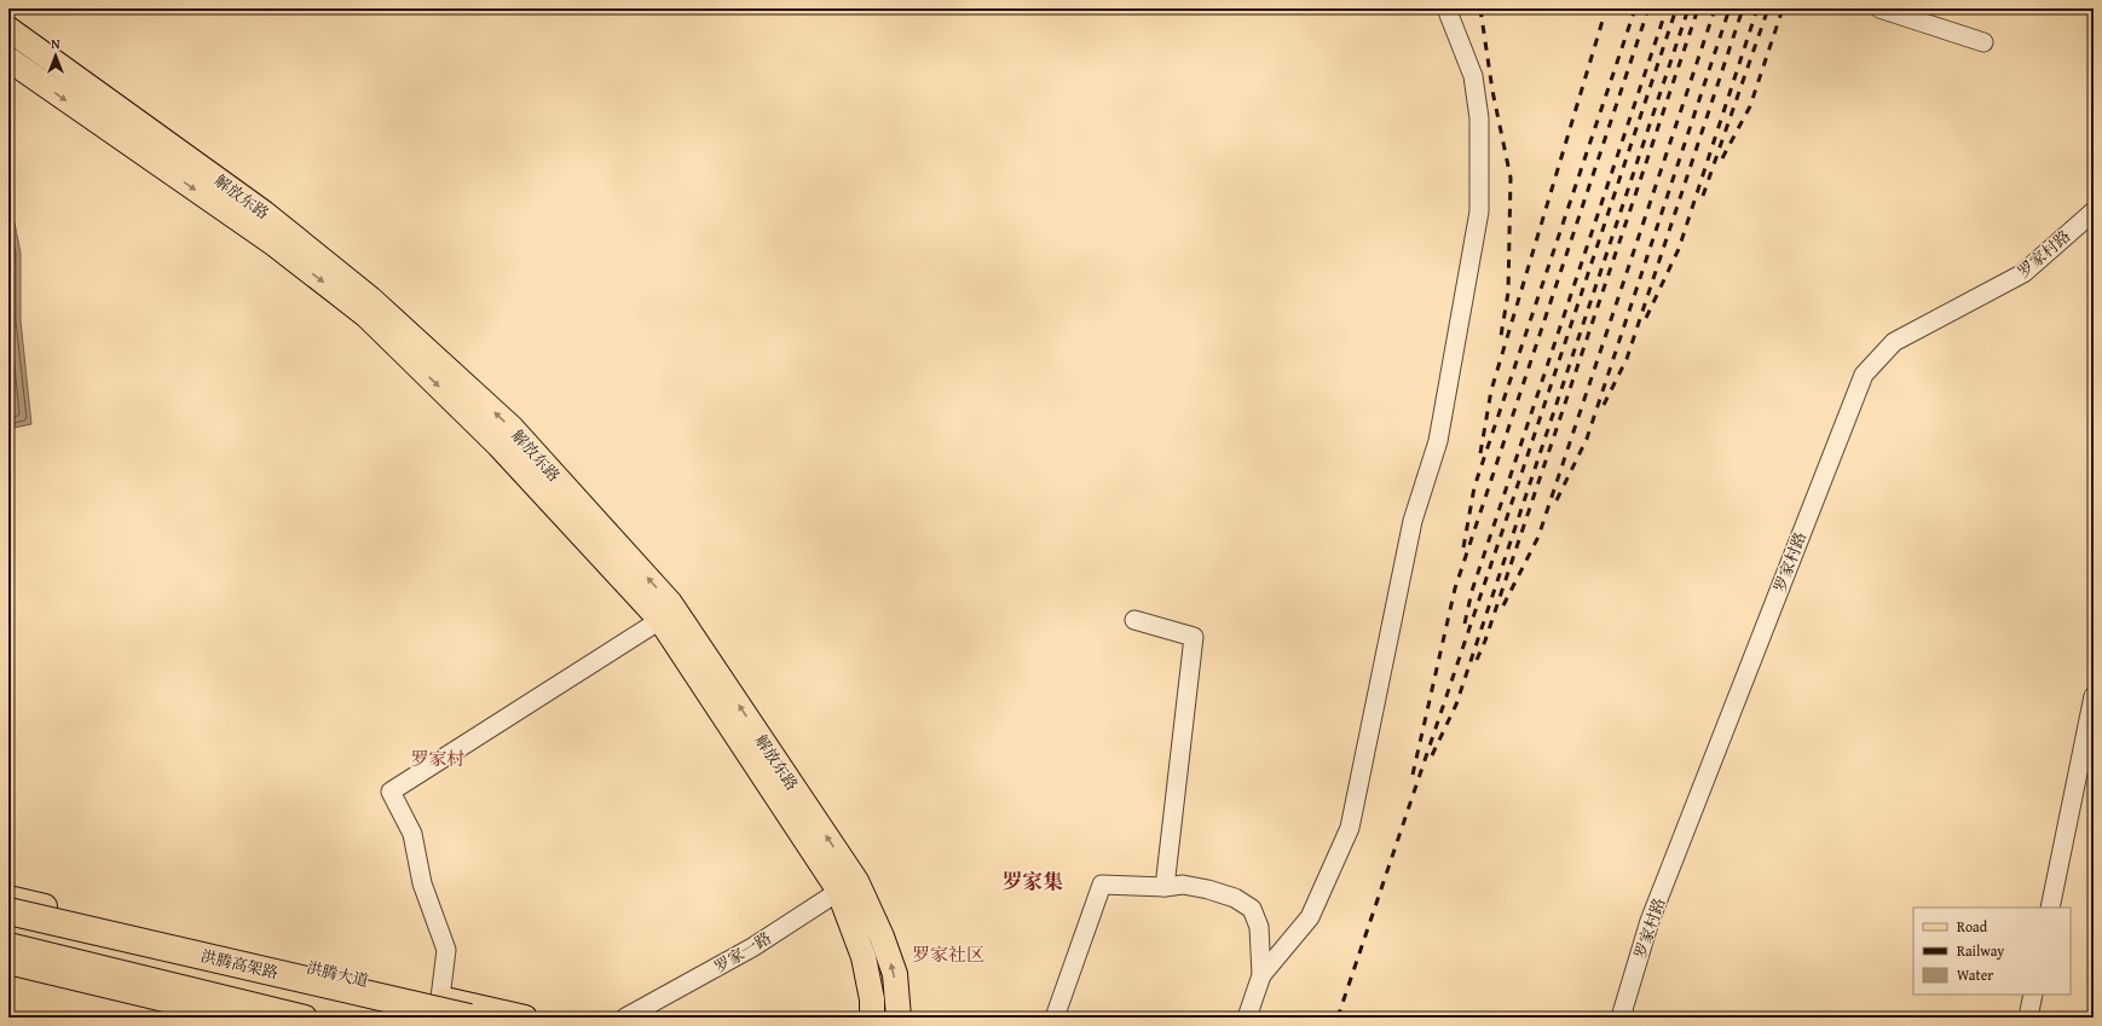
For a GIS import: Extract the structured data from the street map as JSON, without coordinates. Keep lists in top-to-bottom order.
{
  "streets": {
    "highway": ["洪腾高架路"],
    "main road": ["解放东路", "洪腾大道"],
    "street": ["罗家村路", "罗家一路"]
  },
  "crossings": [
    ["解放东路", "罗家一路"]
  ],
  "districts": ["罗家村", "罗家集", "罗家社区"],
  "legend": ["Road", "Railway", "Water"],
  "north": "top"
}
